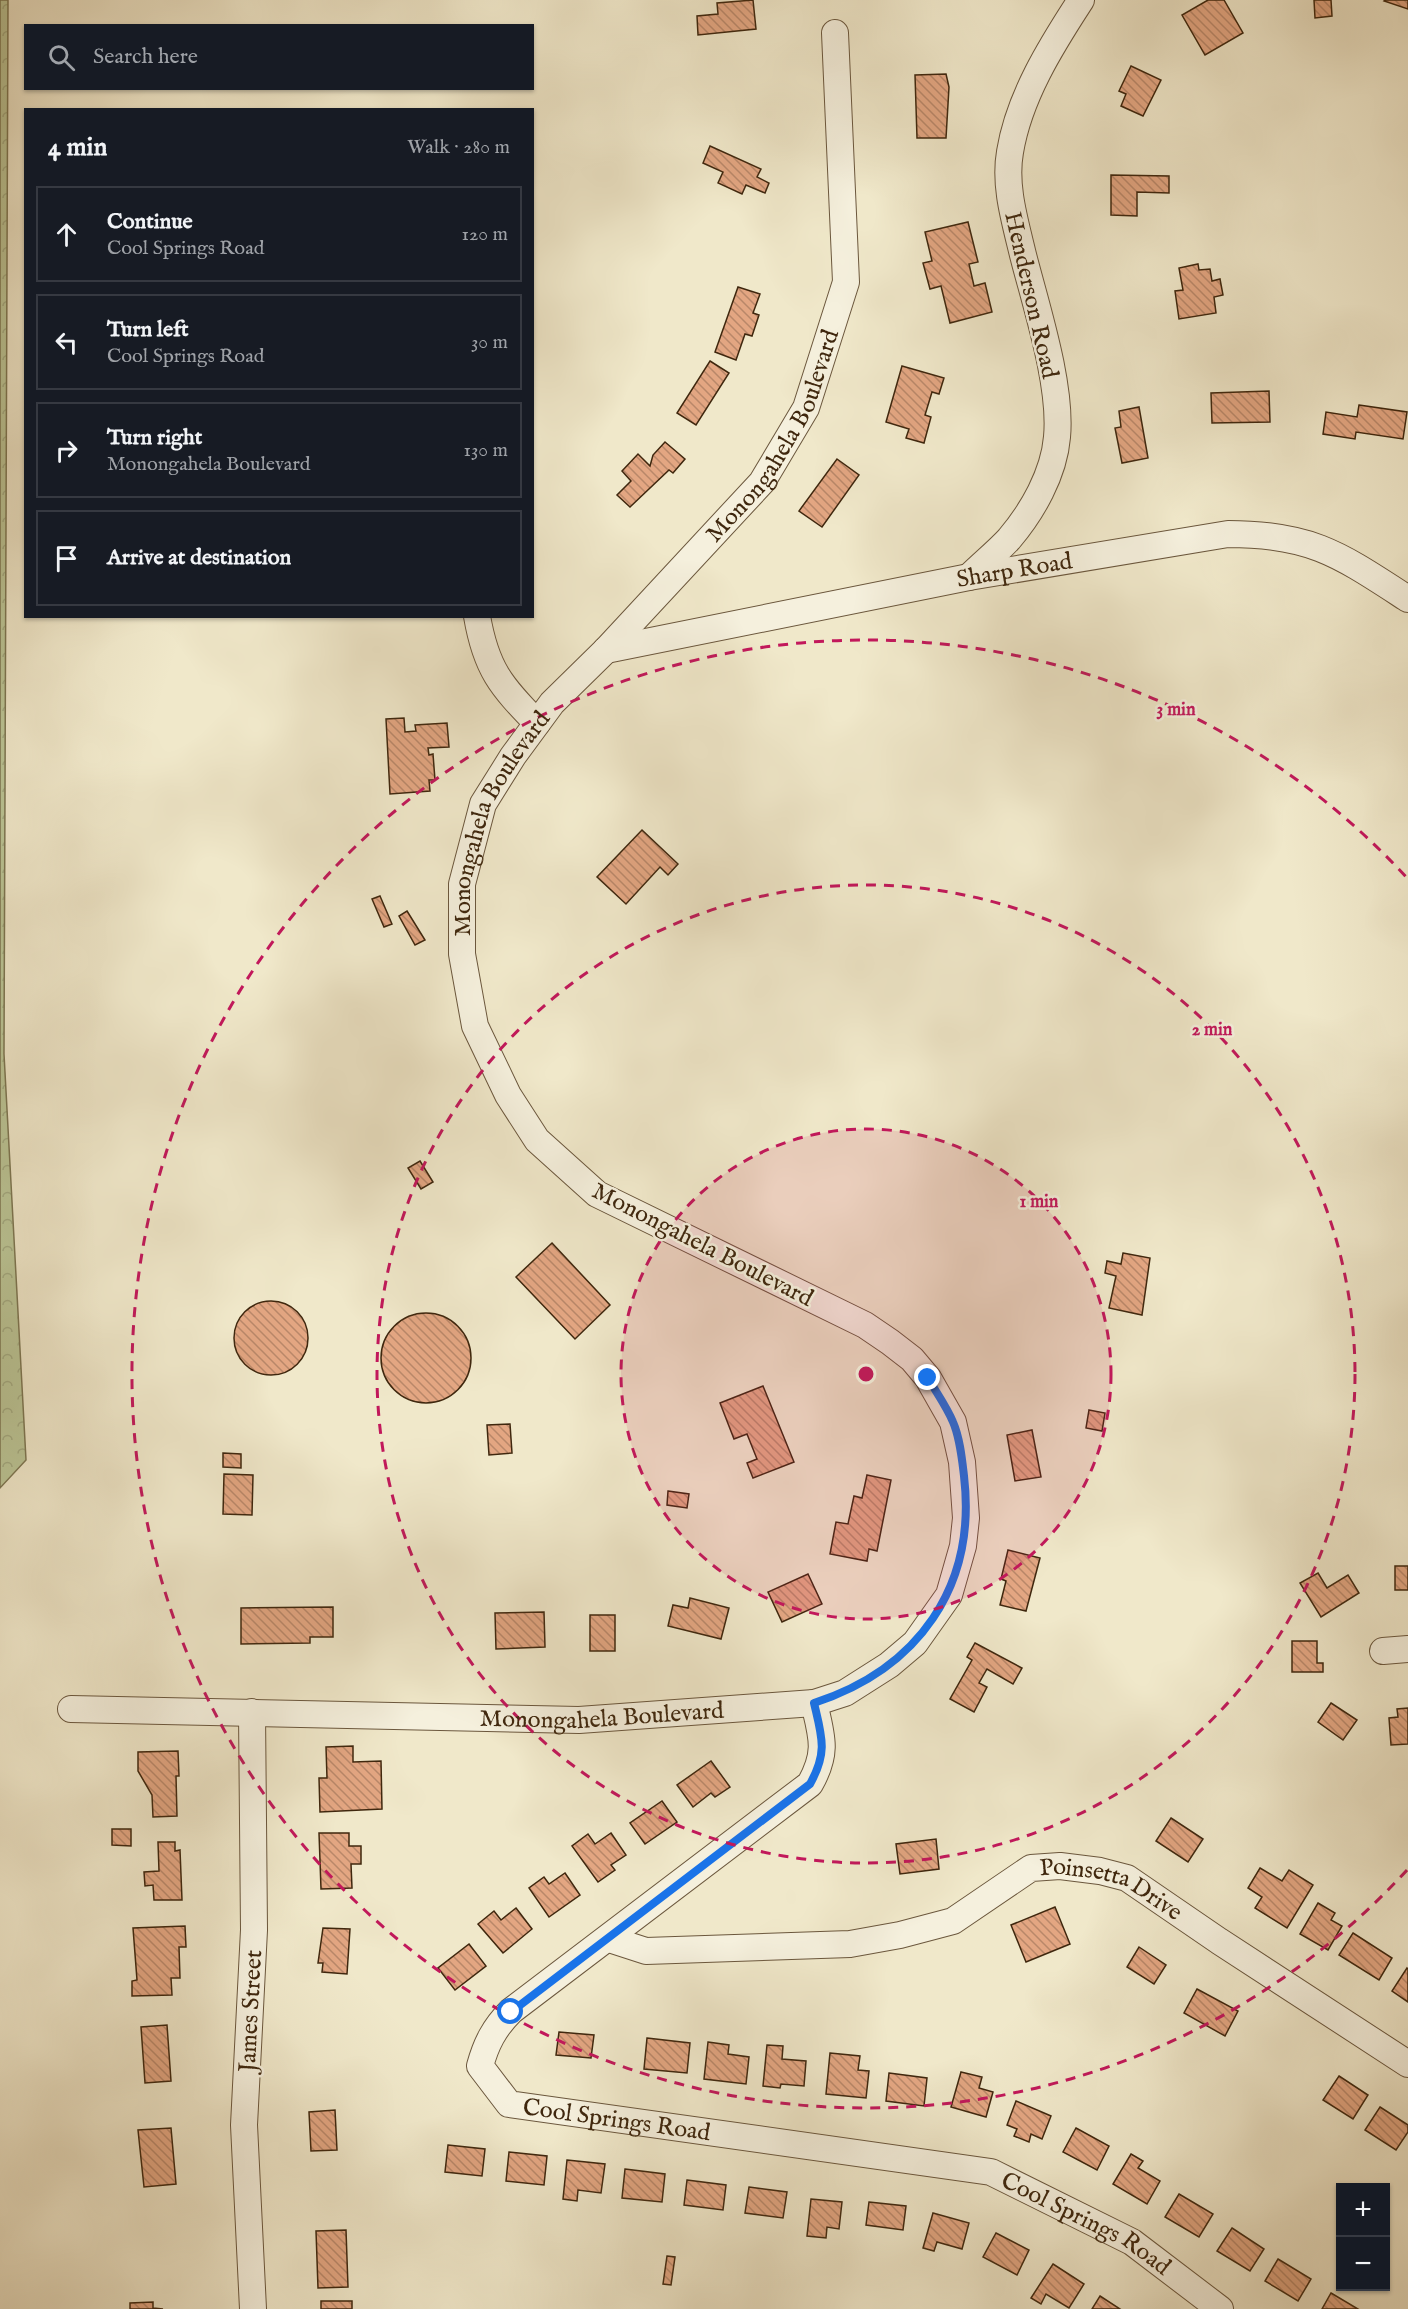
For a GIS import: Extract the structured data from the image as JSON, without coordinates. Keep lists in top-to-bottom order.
{
  "streets": {
    "street": [
      "Henderson Road",
      "Monongahela Boulevard",
      "Sharp Road",
      "Poinsetta Drive",
      "James Street",
      "Cool Springs Road"
    ]
  },
  "crossings": [
    ["Henderson Road", "Sharp Road"],
    ["Monongahela Boulevard", "Sharp Road"],
    ["Monongahela Boulevard", "James Street"],
    ["Monongahela Boulevard", "Cool Springs Road"],
    ["Poinsetta Drive", "Cool Springs Road"]
  ],
  "page": {
    "search": "Search here",
    "heading": ["4 min", "Walk · 280 m"],
    "list": [
      ["Continue", "Cool Springs Road", "120 m"],
      ["Turn left", "Cool Springs Road", "30 m"],
      ["Turn right", "Monongahela Boulevard", "130 m"],
      "Arrive at destination"
    ],
    "map_buttons": ["+", "−"]
  },
  "rings": ["3 min", "2 min", "1 min"]
}
